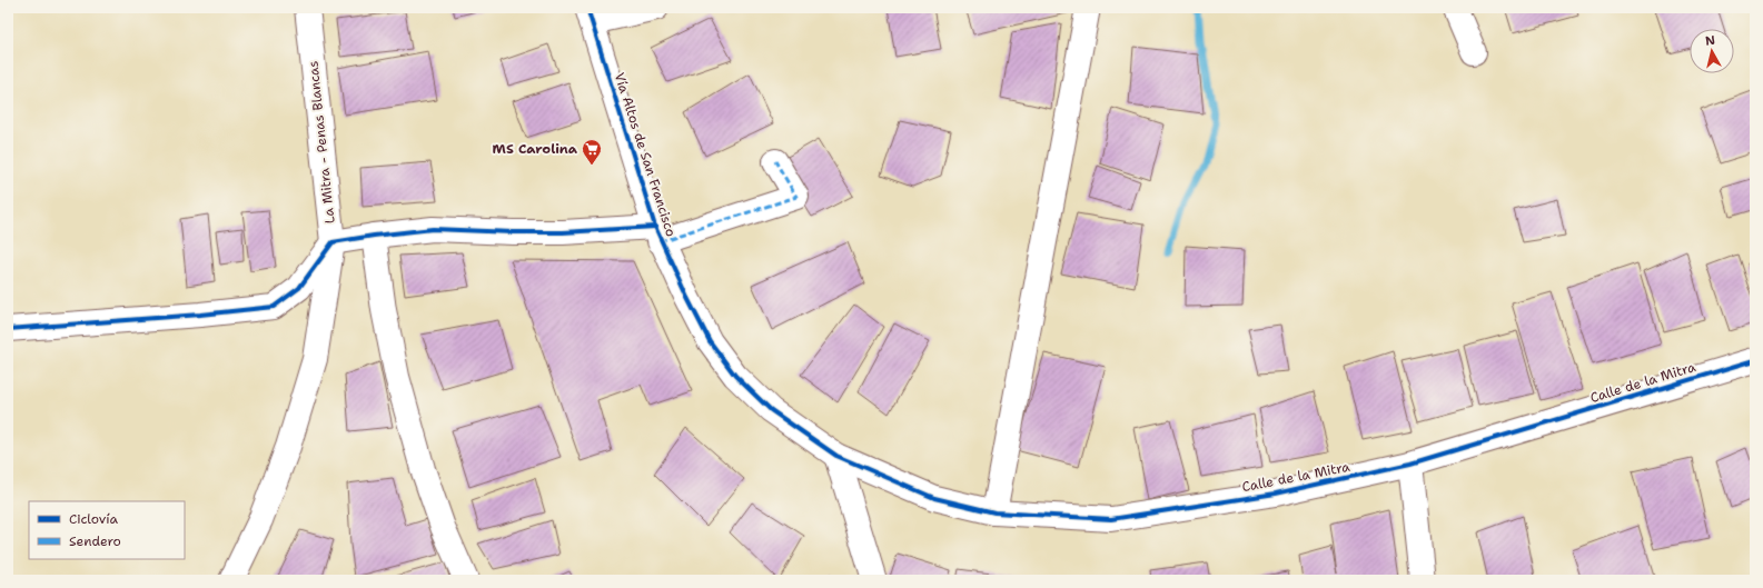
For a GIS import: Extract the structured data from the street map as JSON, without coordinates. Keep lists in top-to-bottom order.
{
  "streets": {
    "street": ["La Mitra - Penas Blancas", "Vía Altos de San Francisco", "Calle de la Mitra"]
  },
  "crossings": [
    ["Vía Altos de San Francisco", "Calle de la Mitra"]
  ],
  "places": {
    "supermarket": ["MS Carolina"]
  },
  "legend": ["Ciclovía", "Sendero"],
  "north": "top"
}
